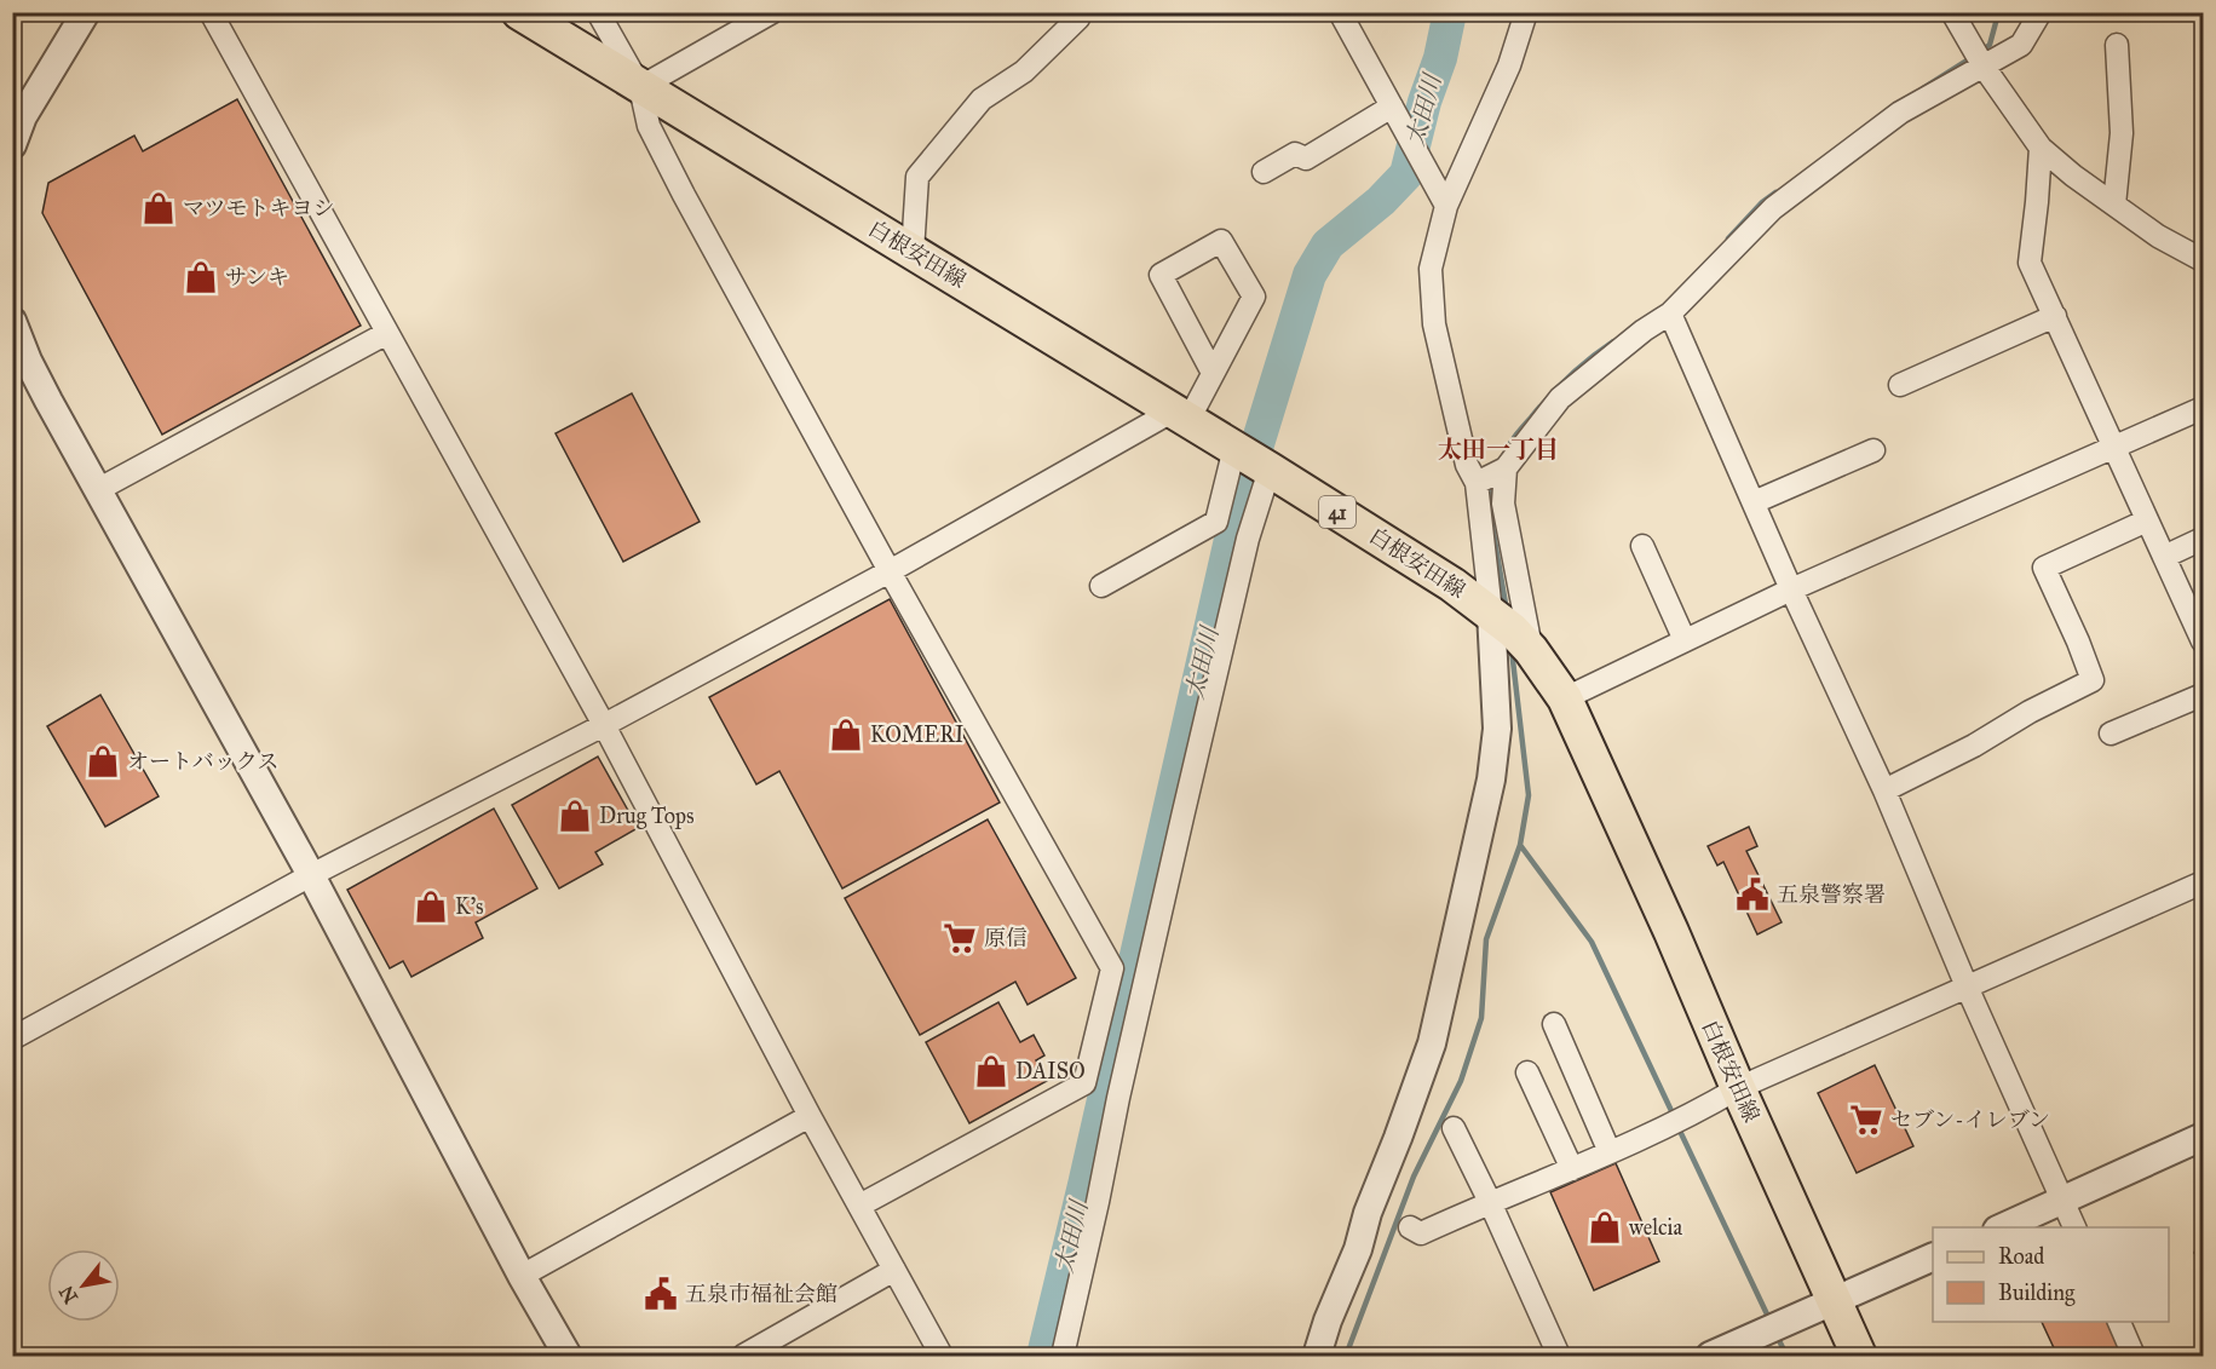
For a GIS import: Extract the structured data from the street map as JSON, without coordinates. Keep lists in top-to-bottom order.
{
  "streets": {
    "main road": ["白根安田線", "41"]
  },
  "districts": ["太田一丁目"],
  "water": ["太田川"],
  "places": {
    "shop": [
      "マツモトキヨシ",
      "サンキ",
      "KOMERI",
      "オートバックス",
      "Drug Tops",
      "K's",
      "DAISO",
      "welcia"
    ],
    "public building": ["五泉警察署", "五泉市福祉会館"],
    "supermarket": ["原信", "セブン-イレブン"]
  },
  "legend": ["Road", "Building"],
  "north": "bottom left"
}
